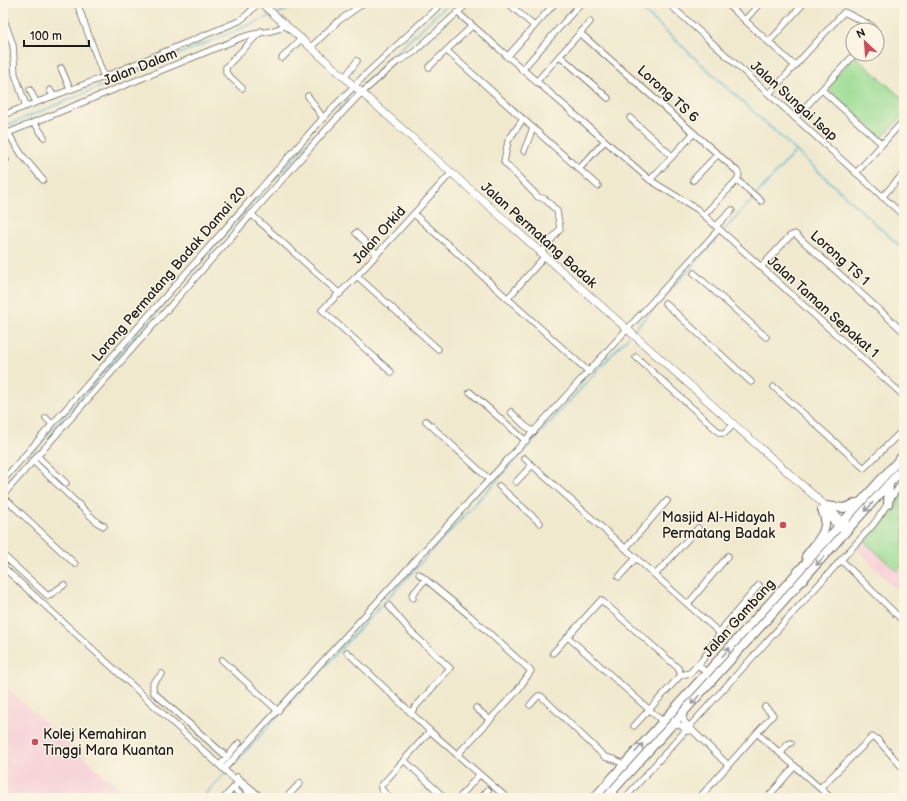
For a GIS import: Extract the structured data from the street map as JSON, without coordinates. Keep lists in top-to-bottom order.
{
  "streets": {
    "highway": ["Jalan Gambang"],
    "main road": ["Jalan Permatang Badak"],
    "street": [
      "Jalan Dalam",
      "Lorong TS 6",
      "Jalan Sungai Isap",
      "Jalan Orkid",
      "Lorong TS 1",
      "Lorong Permatang Badak Damai 20",
      "Jalan Taman Sepakat 1"
    ]
  },
  "crossings": [
    ["Jalan Dalam", "Jalan Permatang Badak"],
    ["Jalan Orkid", "Jalan Permatang Badak"],
    ["Jalan Permatang Badak", "Lorong Permatang Badak Damai 20"],
    ["Jalan Permatang Badak", "Jalan Gambang"],
    ["Lorong TS 1", "Jalan Taman Sepakat 1"]
  ],
  "places": ["Masjid Al-Hidayah Permatang Badak", "Kolej Kemahiran Tinggi Mara Kuantan"],
  "scale_bar": "100 m",
  "north": "top left"
}
